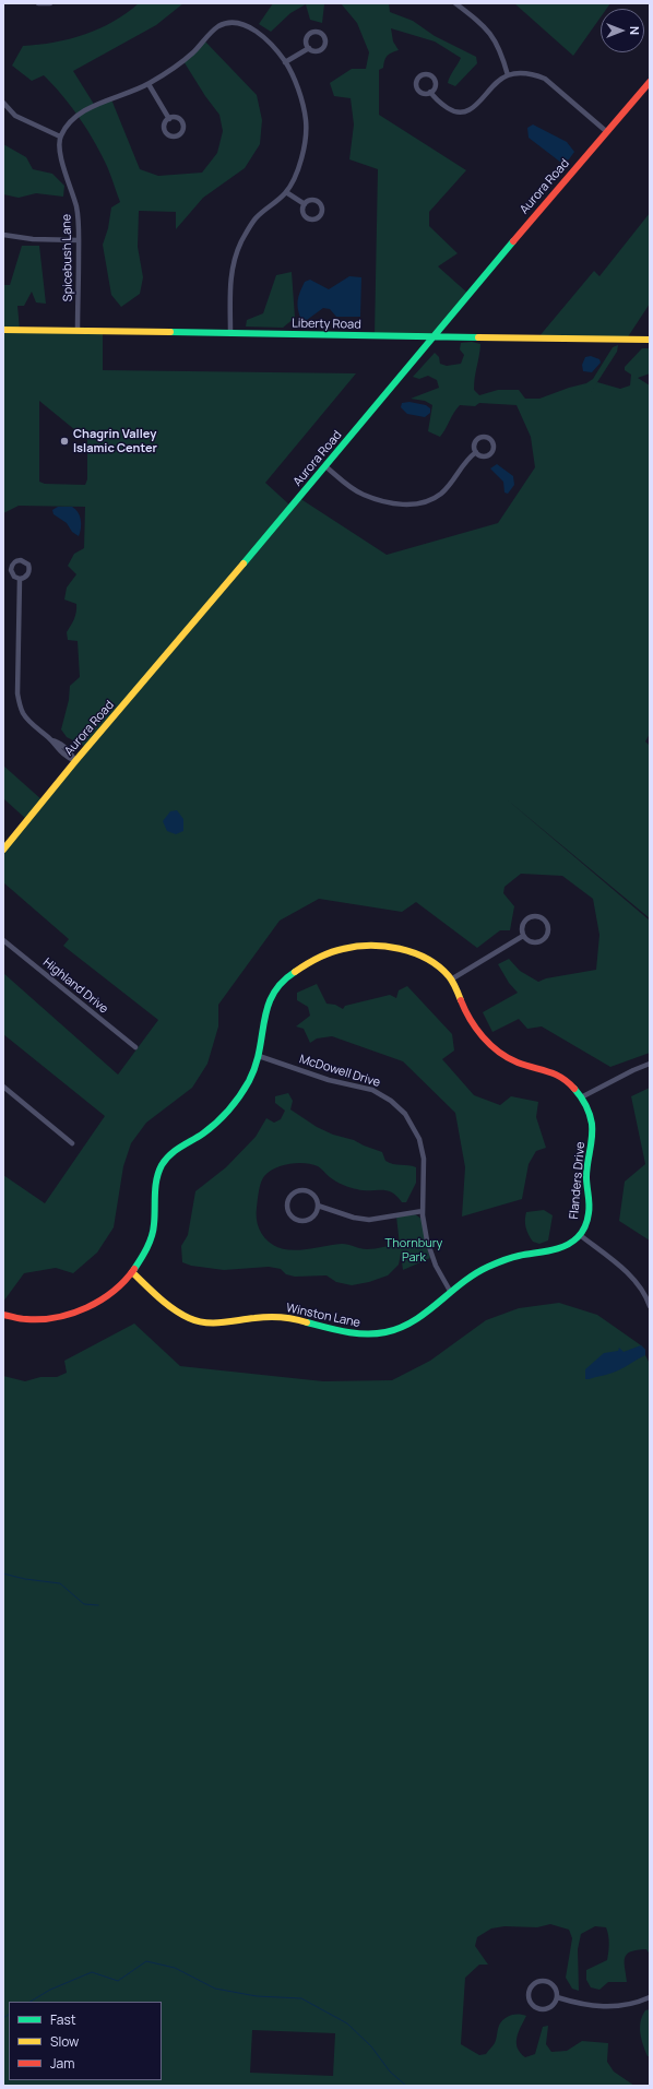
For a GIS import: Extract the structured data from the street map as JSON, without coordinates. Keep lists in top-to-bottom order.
{
  "streets": {
    "street": [
      "Aurora Road",
      "Spicebush Lane",
      "Liberty Road",
      "Highland Drive",
      "McDowell Drive",
      "Flanders Drive",
      "Winston Lane"
    ]
  },
  "crossings": [
    ["Aurora Road", "Liberty Road"],
    ["Spicebush Lane", "Liberty Road"],
    ["McDowell Drive", "Flanders Drive"],
    ["McDowell Drive", "Winston Lane"],
    ["Flanders Drive", "Winston Lane"]
  ],
  "parks": ["Thornbury Park"],
  "places": ["Chagrin Valley Islamic Center"],
  "legend": ["Fast", "Slow", "Jam"],
  "north": "right"
}
